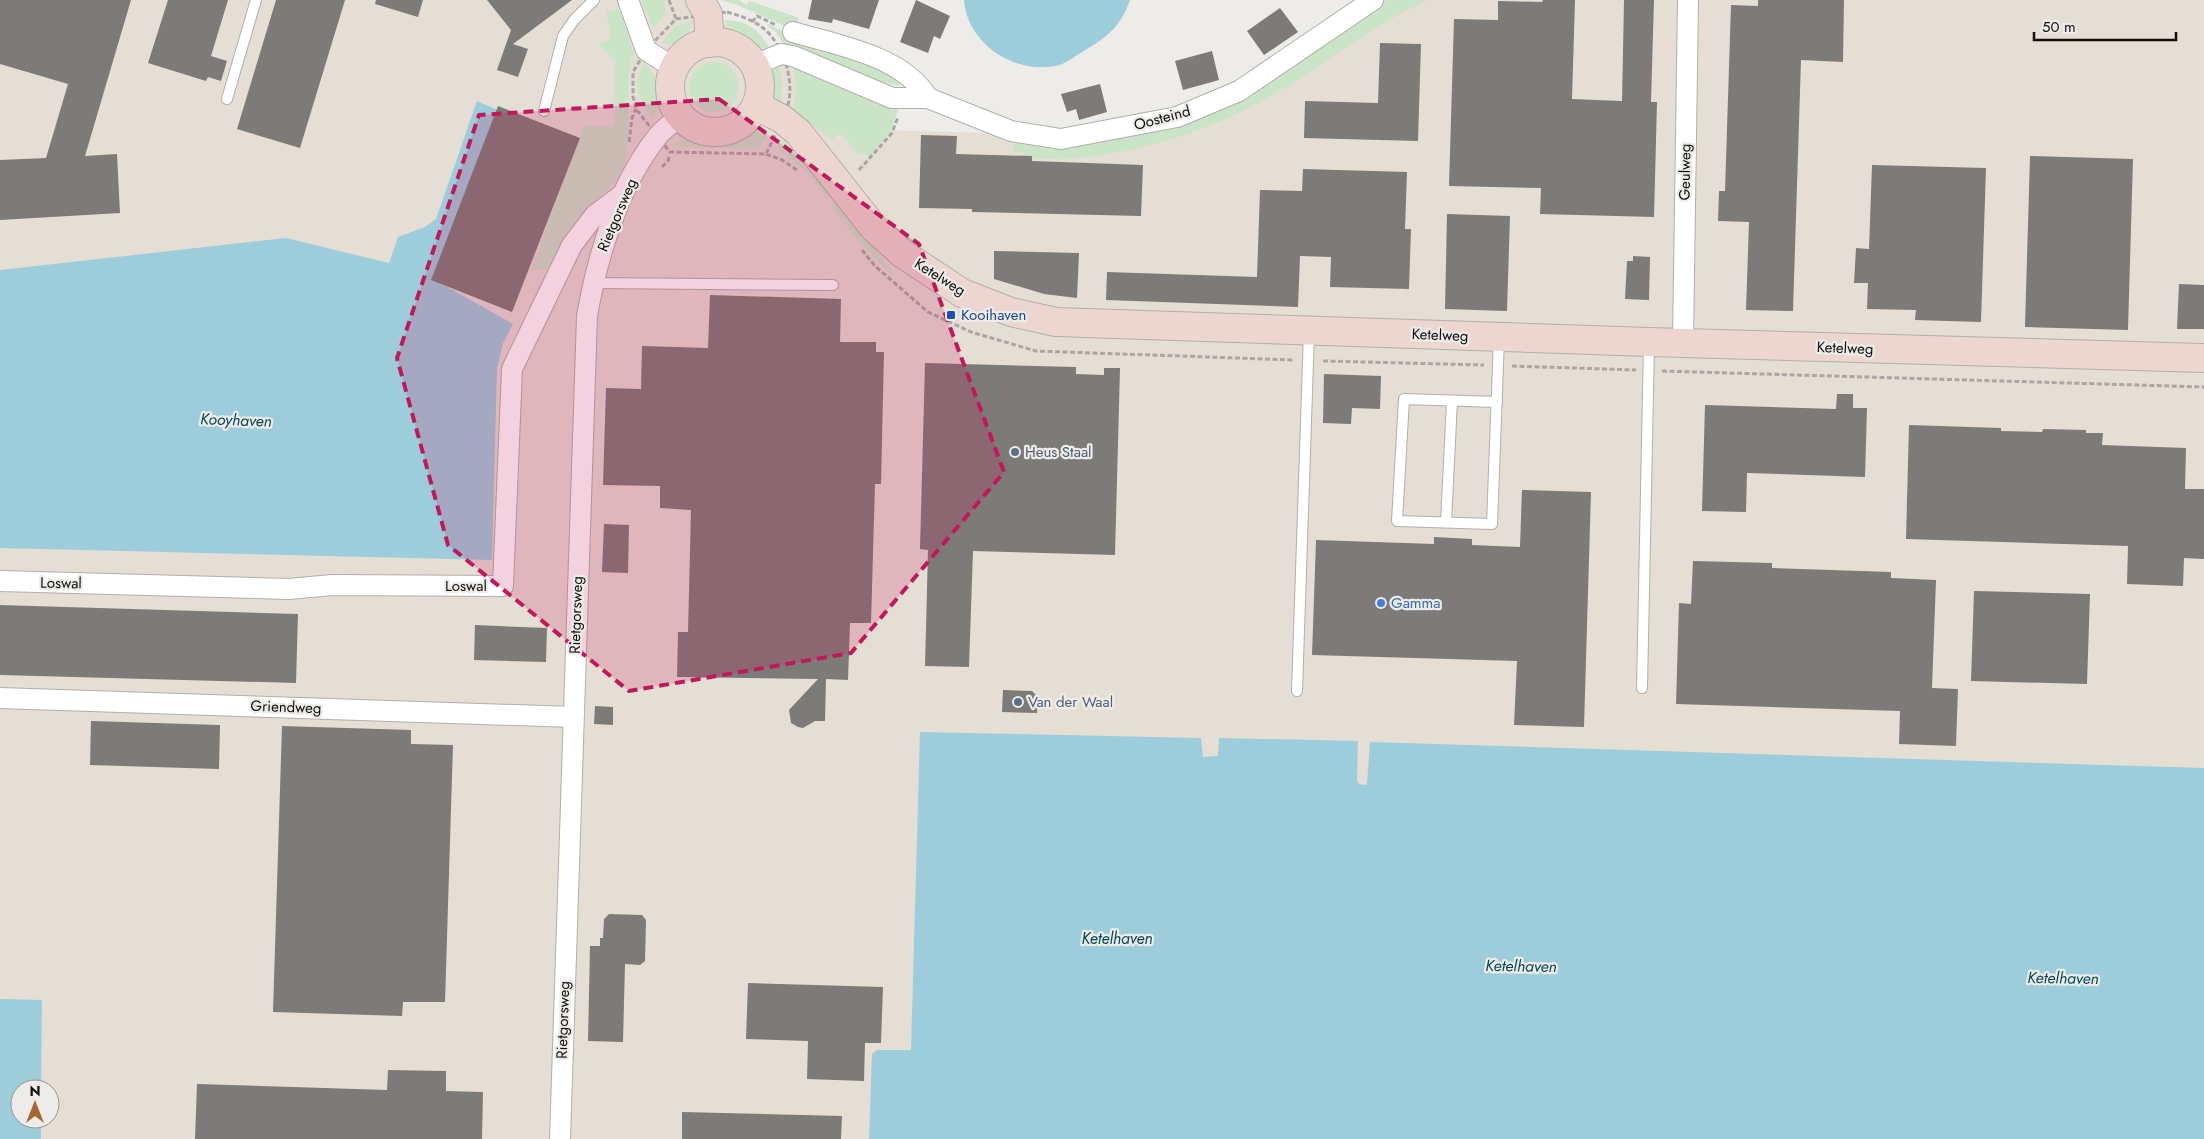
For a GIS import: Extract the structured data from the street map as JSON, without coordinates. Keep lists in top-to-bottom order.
{
  "streets": {
    "street": [
      "Oosteind",
      "Geulweg",
      "Rietgorsweg",
      "Ketelweg",
      "Loswal",
      "Griendweg"
    ]
  },
  "crossings": [
    ["Geulweg", "Ketelweg"],
    ["Rietgorsweg", "Ketelweg"],
    ["Rietgorsweg", "Loswal"],
    ["Rietgorsweg", "Griendweg"]
  ],
  "water": ["Kooyhaven", "Ketelhaven"],
  "places": {
    "transit": ["Kooihaven"],
    "other": ["Heus Staal", "Gamma", "Van der Waal"]
  },
  "scale_bar": "50 m",
  "north": "top"
}
